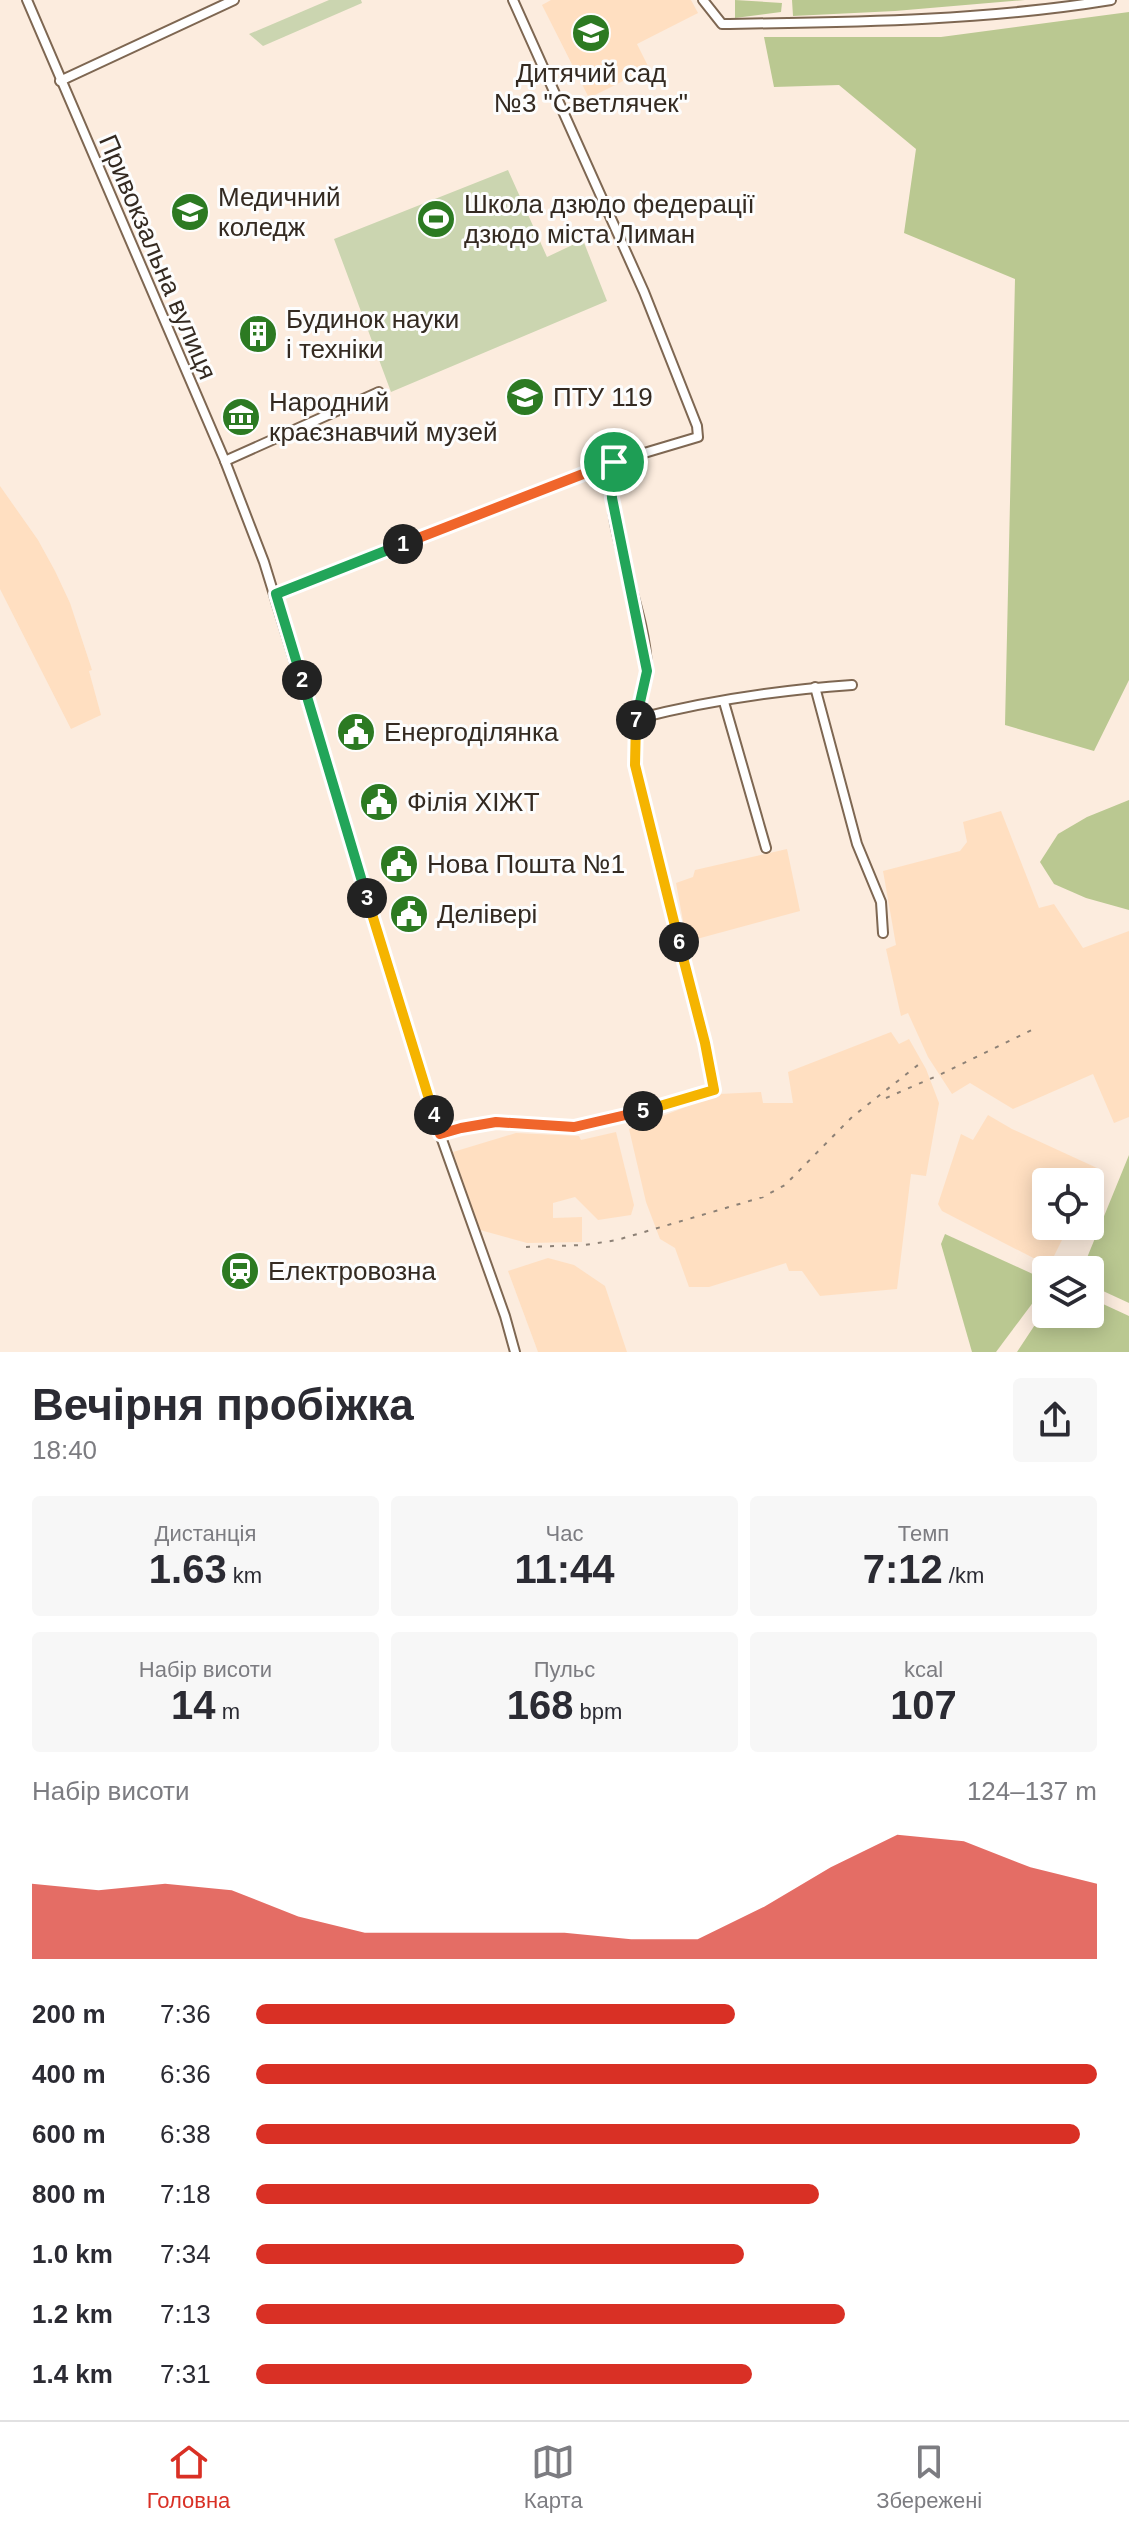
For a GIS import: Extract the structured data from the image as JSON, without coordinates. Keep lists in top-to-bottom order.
{
  "streets": {
    "street": ["Привокзальна вулиця"]
  },
  "places": {
    "school or university": ["Дитячий сад №3 \"Светлячек\"", "Медичний коледж", "ПТУ 119"],
    "sports": ["Школа дзюдо федерації дзюдо міста Лиман"],
    "building": ["Будинок науки і техніки"],
    "museum": ["Народний краєзнавчий музей"],
    "public building": [
      "Енергоділянка",
      "Філія ХІЖТ",
      "Нова Пошта №1",
      "Делівері"
    ],
    "station": ["Електровозна"]
  },
  "page": {
    "pins": [
      "1",
      "2",
      "7",
      "3",
      "6",
      "5",
      "4"
    ],
    "heading": ["Вечірня пробіжка", "18:40"],
    "stats": [
      ["Дистанція", "1.63 km"],
      ["Час", "11:44"],
      ["Темп", "7:12 /km"],
      ["Набір висоти", "14 m"],
      ["Пульс", "168 bpm"],
      ["kcal", "107"]
    ],
    "chart": ["Набір висоти", "124–137 m"],
    "list": [
      {
        "name": "200 m",
        "note": "7:36"
      },
      {
        "name": "400 m",
        "note": "6:36"
      },
      {
        "name": "600 m",
        "note": "6:38"
      },
      {
        "name": "800 m",
        "note": "7:18"
      },
      {
        "name": "1.0 km",
        "note": "7:34"
      },
      {
        "name": "1.2 km",
        "note": "7:13"
      },
      {
        "name": "1.4 km",
        "note": "7:31"
      }
    ],
    "tabs": ["Головна", "Карта", "Збережені"]
  }
}
